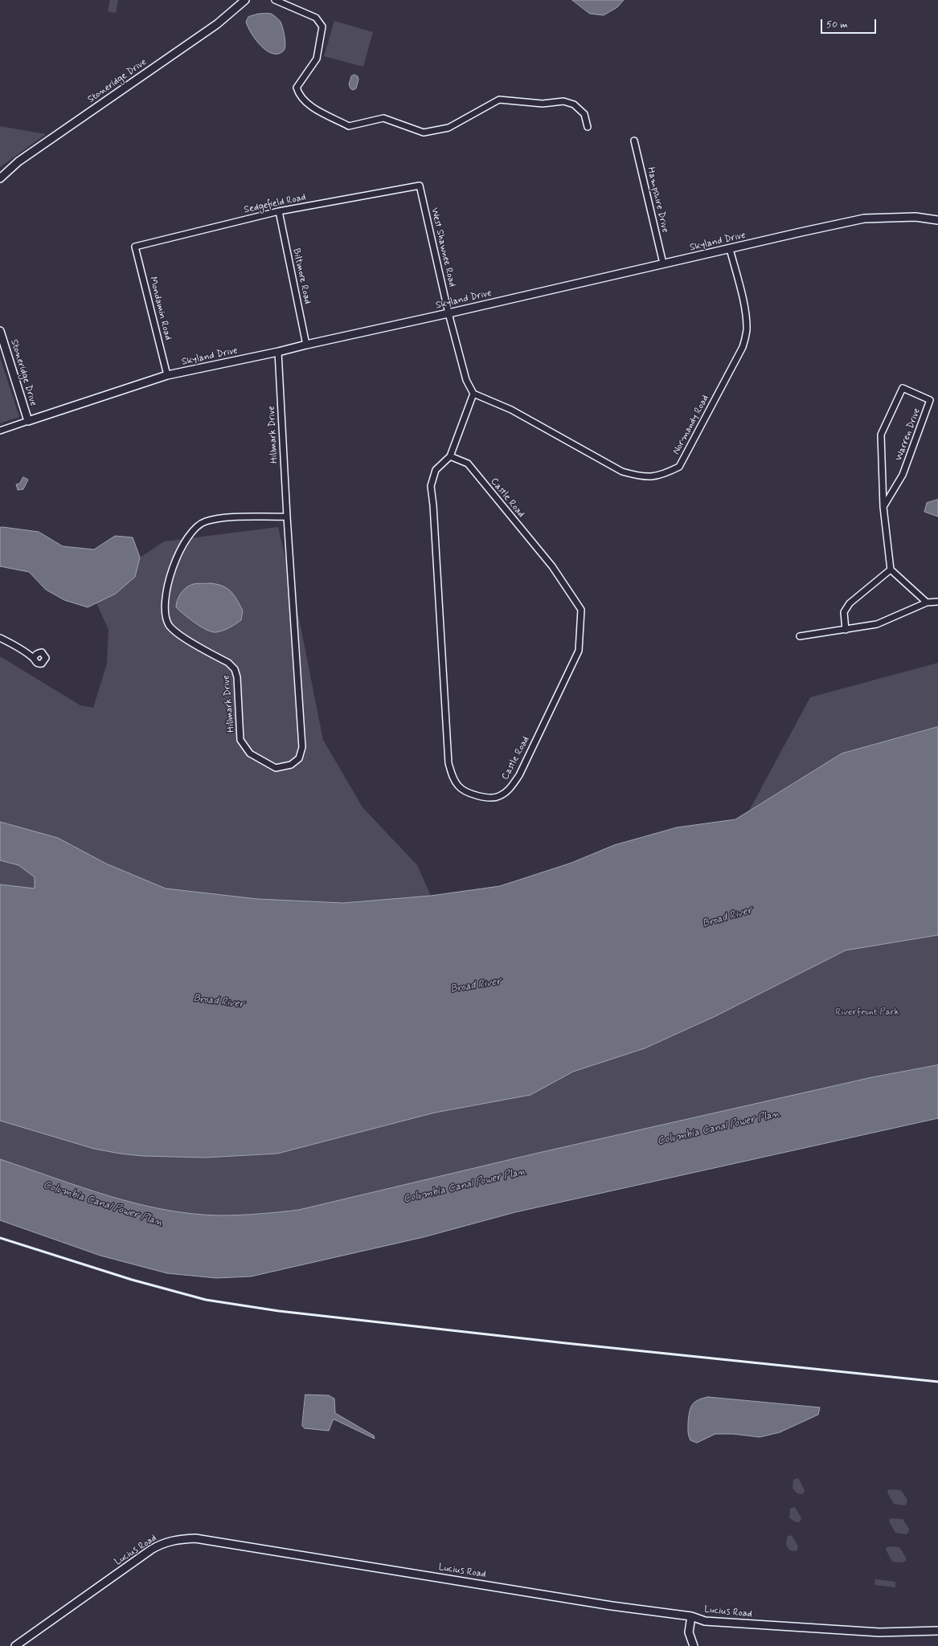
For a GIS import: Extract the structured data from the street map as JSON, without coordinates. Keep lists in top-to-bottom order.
{
  "streets": {
    "street": [
      "Stoneridge Drive",
      "Hampshire Drive",
      "Sedgefield Road",
      "Skyland Drive",
      "West Shawnee Road",
      "Biltmore Road",
      "Mondamin Road",
      "Normandy Road",
      "Hillmark Drive",
      "Warren Drive",
      "Castle Road",
      "Lucius Road"
    ]
  },
  "crossings": [
    ["Stoneridge Drive", "Skyland Drive"],
    ["Hampshire Drive", "Skyland Drive"],
    ["Sedgefield Road", "West Shawnee Road"],
    ["Sedgefield Road", "Biltmore Road"],
    ["Sedgefield Road", "Mondamin Road"],
    ["Skyland Drive", "West Shawnee Road"],
    ["Skyland Drive", "Biltmore Road"],
    ["Skyland Drive", "Mondamin Road"],
    ["Skyland Drive", "Normandy Road"],
    ["Skyland Drive", "Hillmark Drive"],
    ["Normandy Road", "Castle Road"]
  ],
  "water": ["Broad River", "Columbia Canal Power Plan"],
  "parks": ["Riverfront Park"],
  "scale_bar": "50 m"
}
